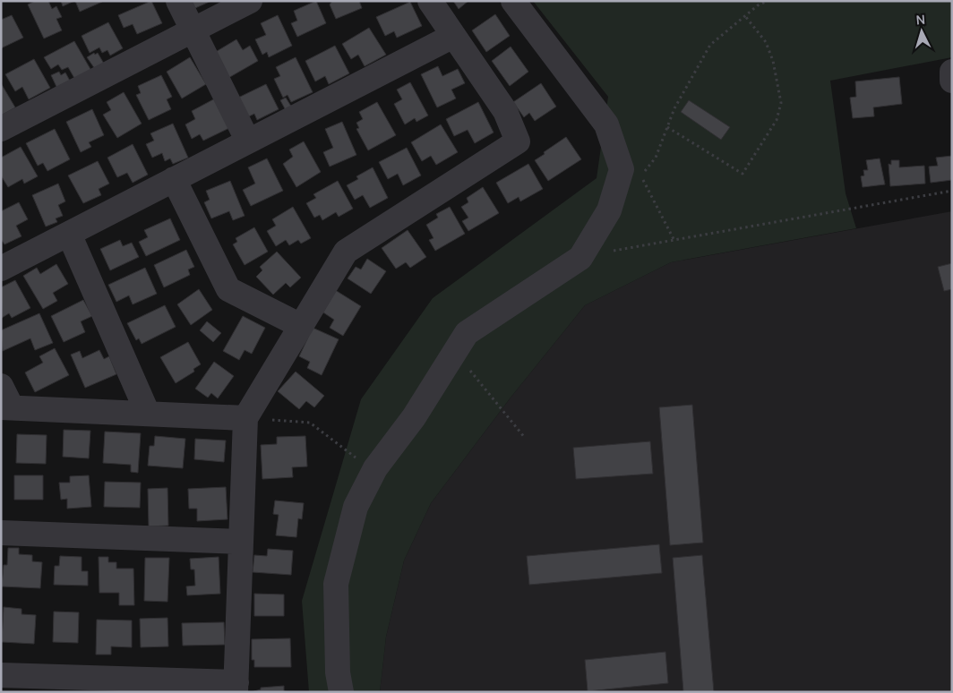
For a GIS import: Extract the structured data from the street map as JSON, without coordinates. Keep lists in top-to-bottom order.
{
  "north": "top"
}
